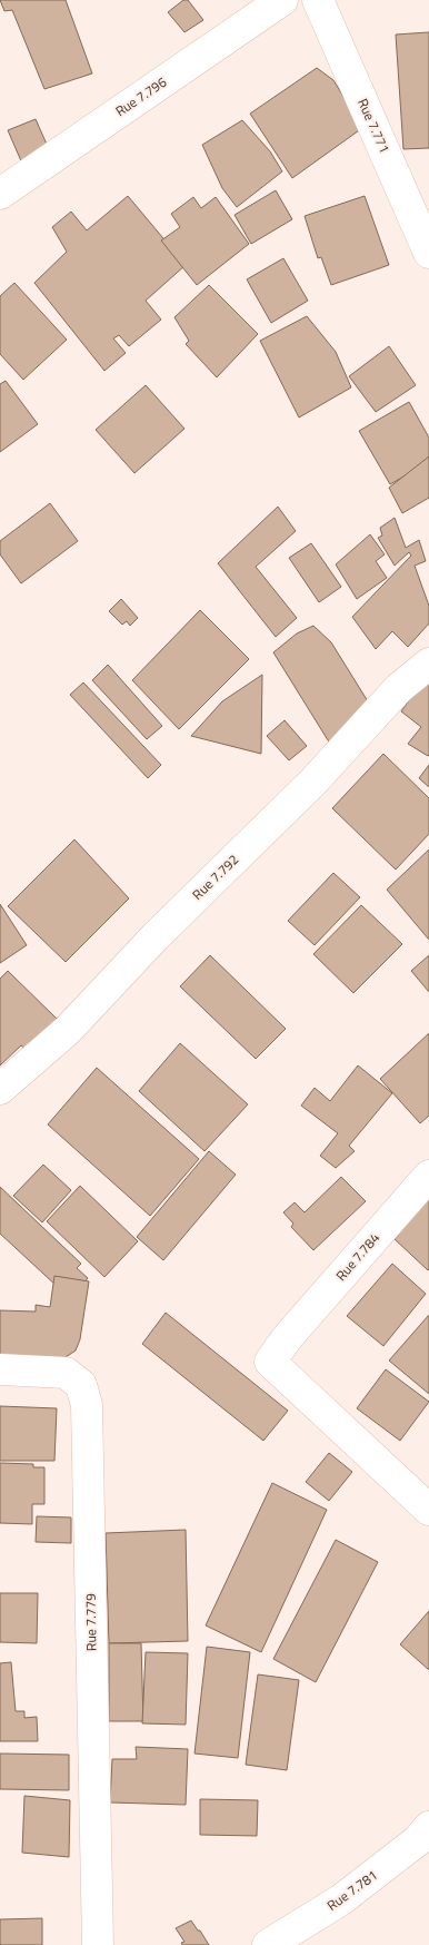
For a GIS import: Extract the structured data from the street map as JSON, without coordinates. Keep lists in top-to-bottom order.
{
  "streets": {
    "street": [
      "Rue 7.796",
      "Rue 7.771",
      "Rue 7.792",
      "Rue 7.784",
      "Rue 7.779",
      "Rue 7.781"
    ]
  }
}
